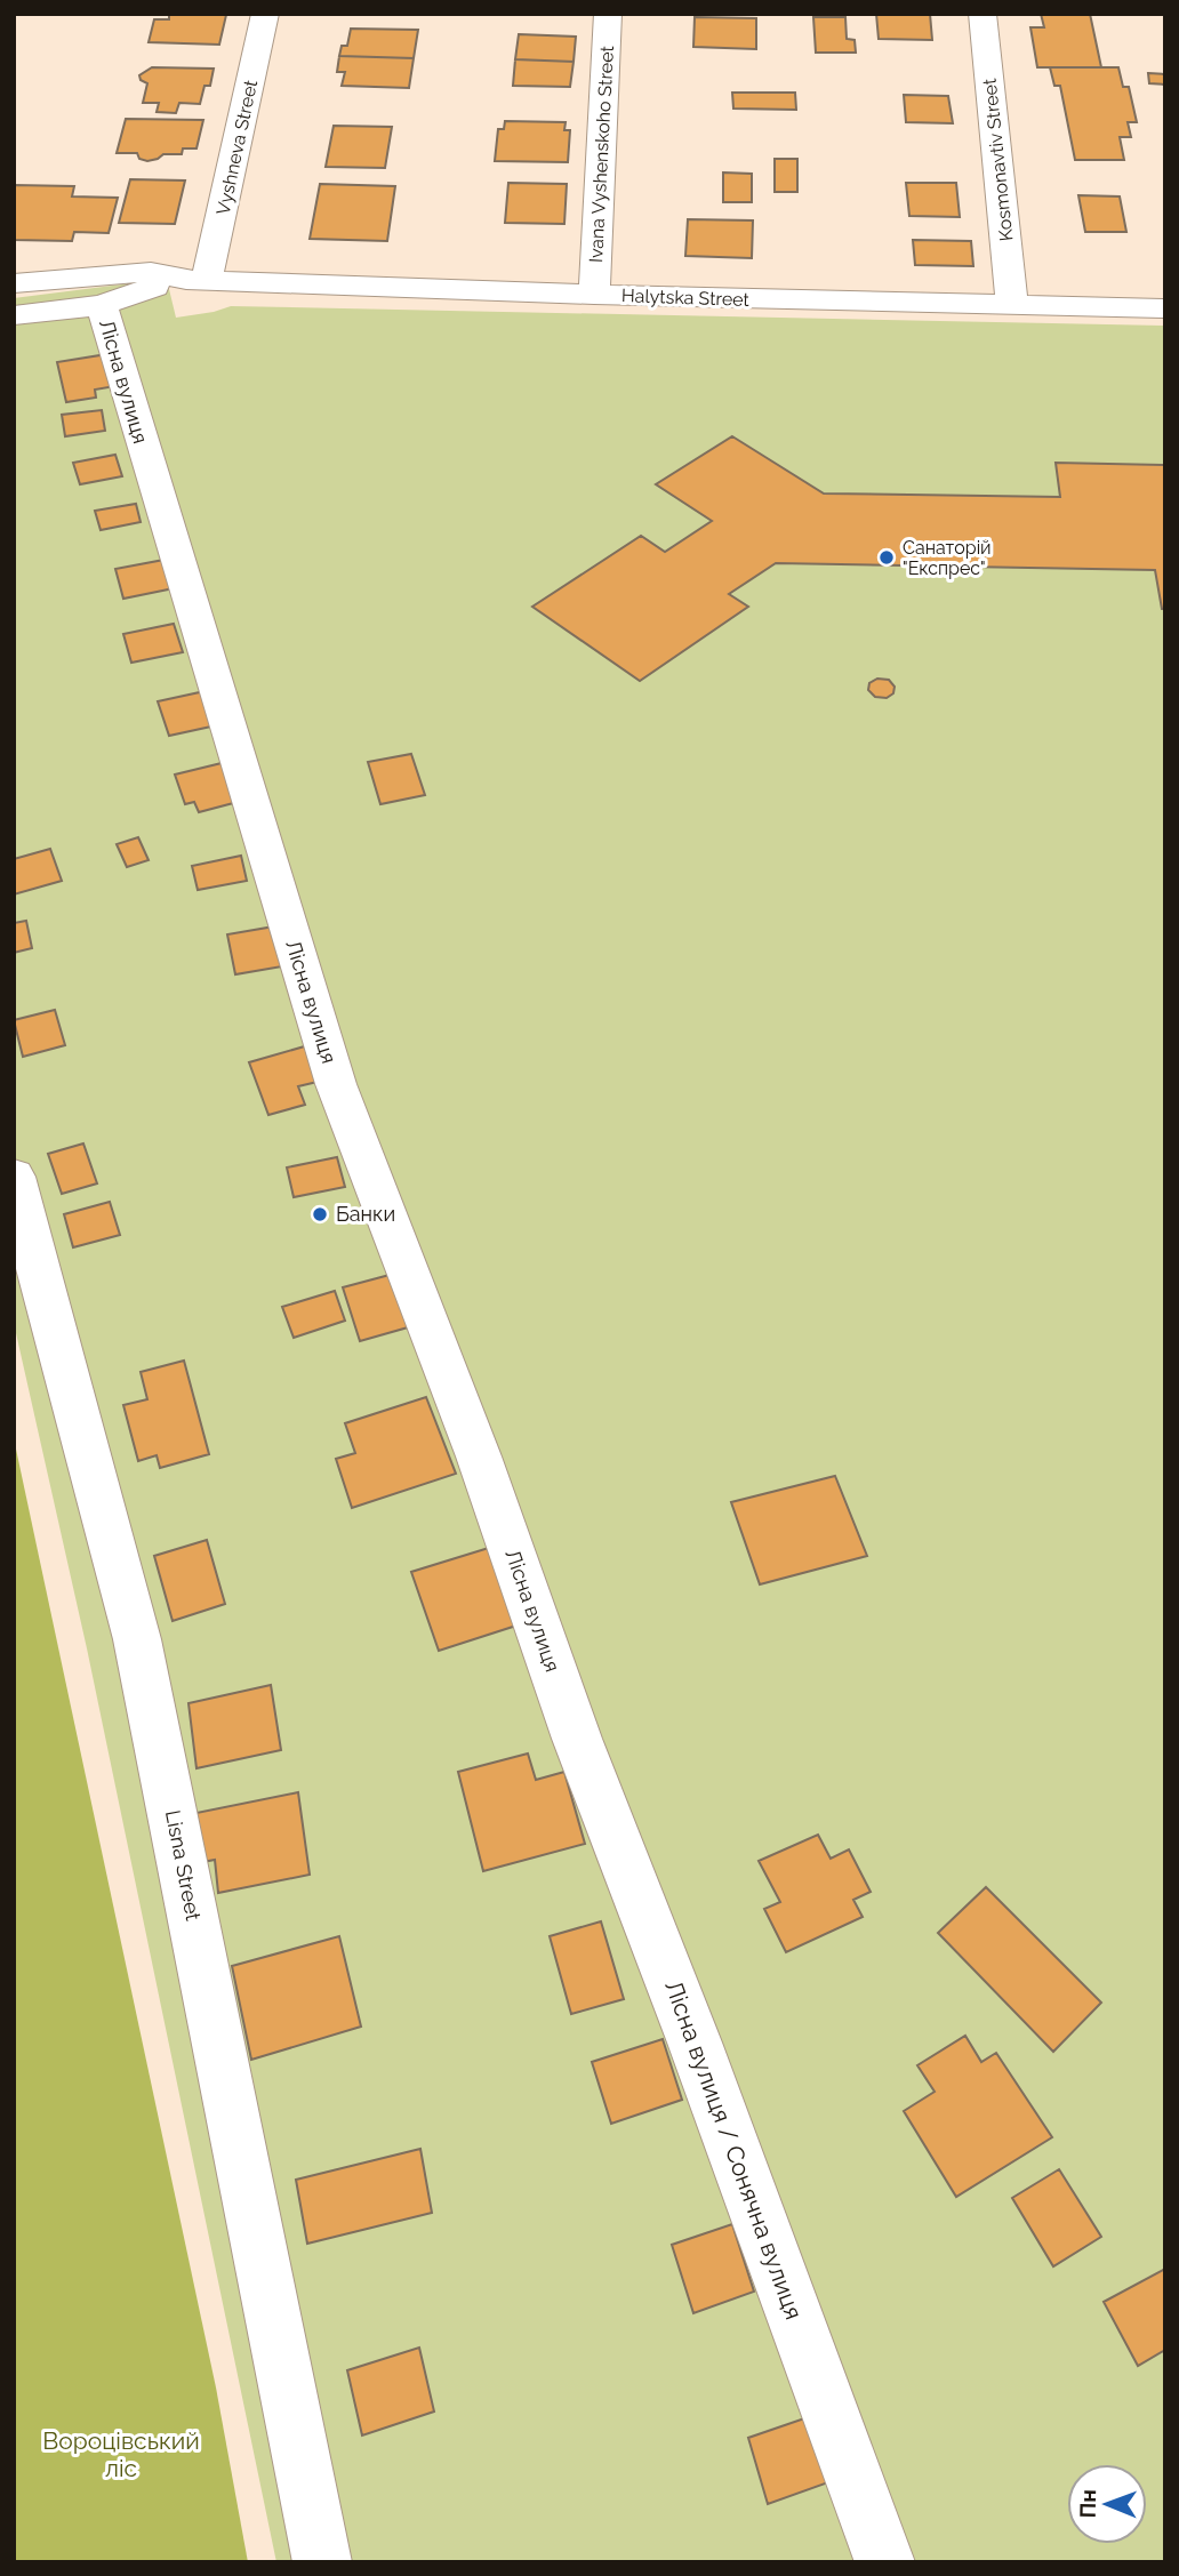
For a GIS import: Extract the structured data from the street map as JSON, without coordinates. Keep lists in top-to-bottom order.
{
  "streets": {
    "street": [
      "Vyshneva Street",
      "Ivana Vyshenskoho Street",
      "Kosmonavtiv Street",
      "Halytska Street",
      "Лісна вулиця",
      "Lisna Street",
      "Лісна вулиця / Сонячна вулиця"
    ]
  },
  "crossings": [
    ["Vyshneva Street", "Halytska Street"],
    ["Ivana Vyshenskoho Street", "Halytska Street"],
    ["Kosmonavtiv Street", "Halytska Street"],
    ["Halytska Street", "Лісна вулиця"],
    ["Лісна вулиця", "Лісна вулиця / Сонячна вулиця"]
  ],
  "parks": ["Вороцівський ліс"],
  "places": ["Санаторій \"Експрес\"", "Банки"],
  "north": "left"
}
